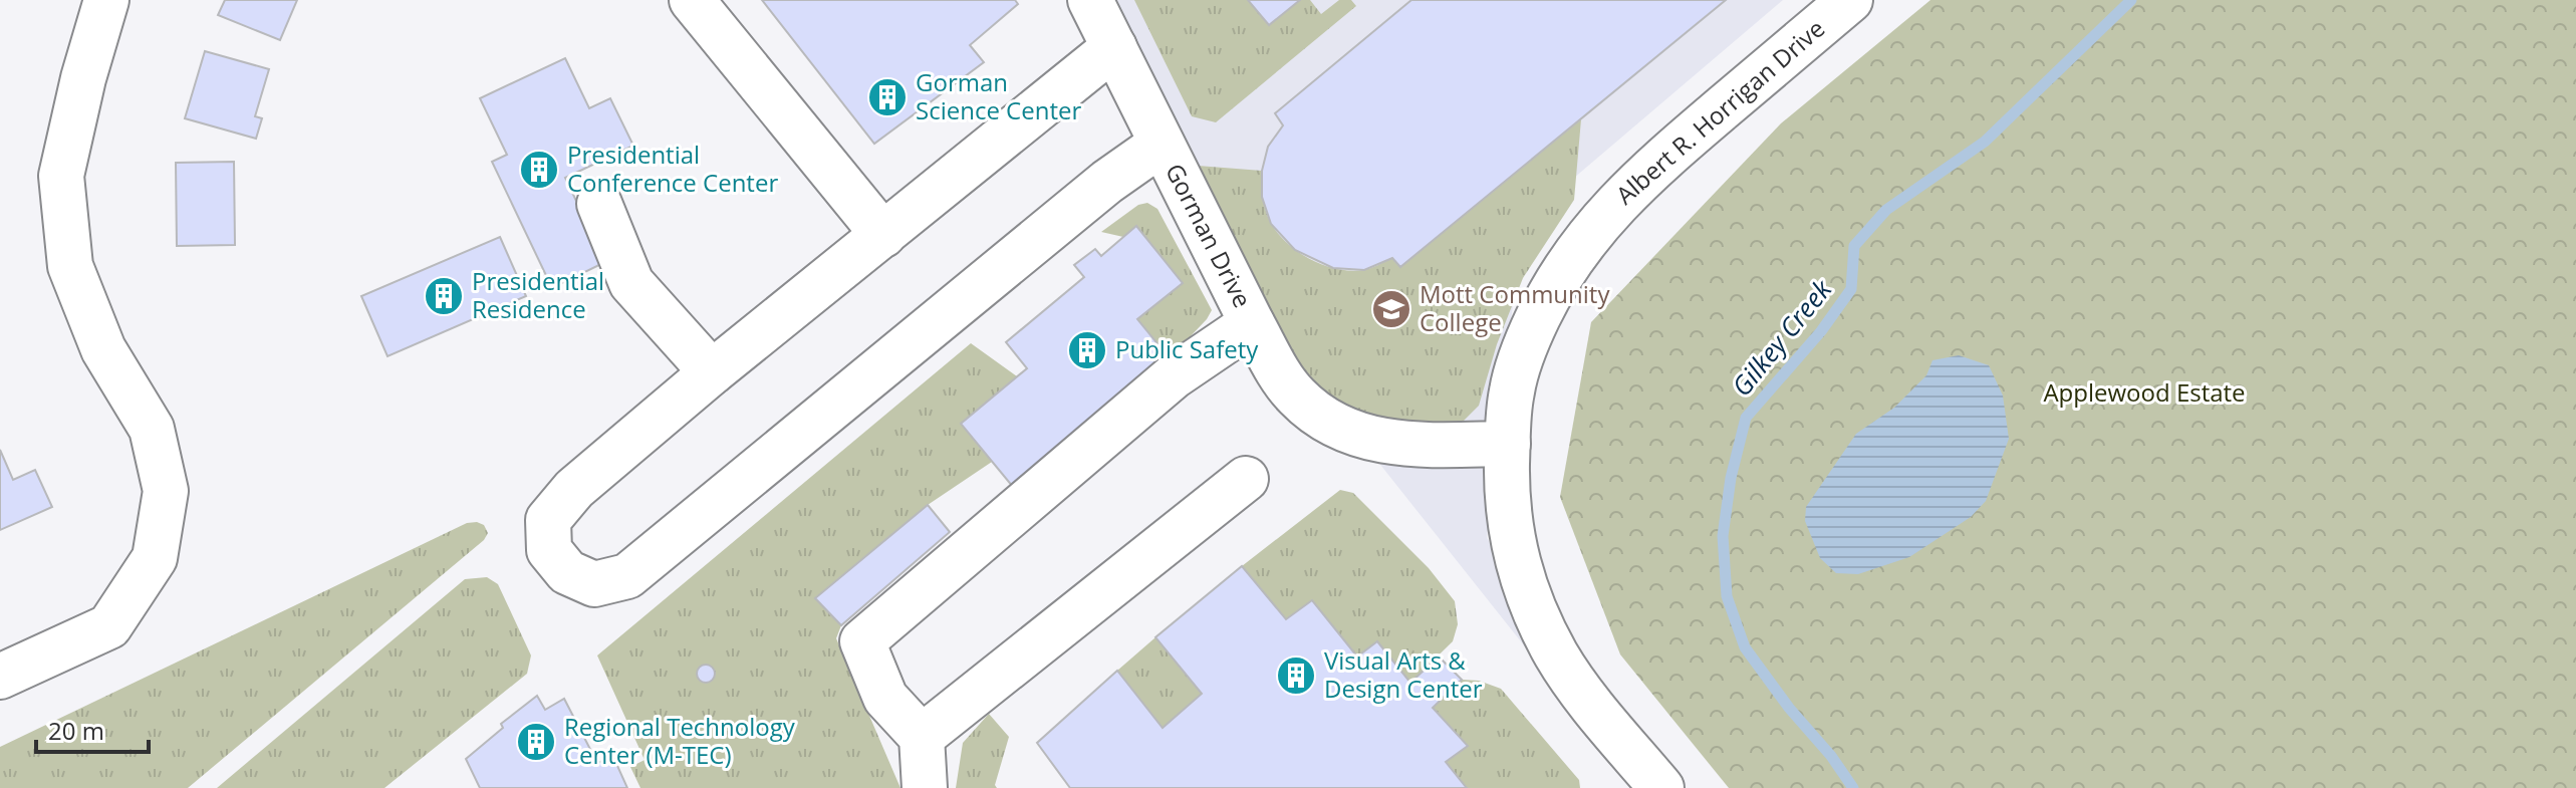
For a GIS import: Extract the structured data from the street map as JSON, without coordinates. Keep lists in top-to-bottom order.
{
  "streets": {
    "street": ["Albert R. Horrigan Drive", "Gorman Drive"]
  },
  "crossings": [
    ["Albert R. Horrigan Drive", "Gorman Drive"]
  ],
  "water": ["Gilkey Creek"],
  "parks": ["Applewood Estate"],
  "places": {
    "building": [
      "Gorman Science Center",
      "Presidential Conference Center",
      "Presidential Residence",
      "Public Safety",
      "Visual Arts & Design Center",
      "Regional Technology Center (M-TEC)"
    ],
    "school or university": ["Mott Community College"]
  },
  "scale_bar": "20 m"
}
